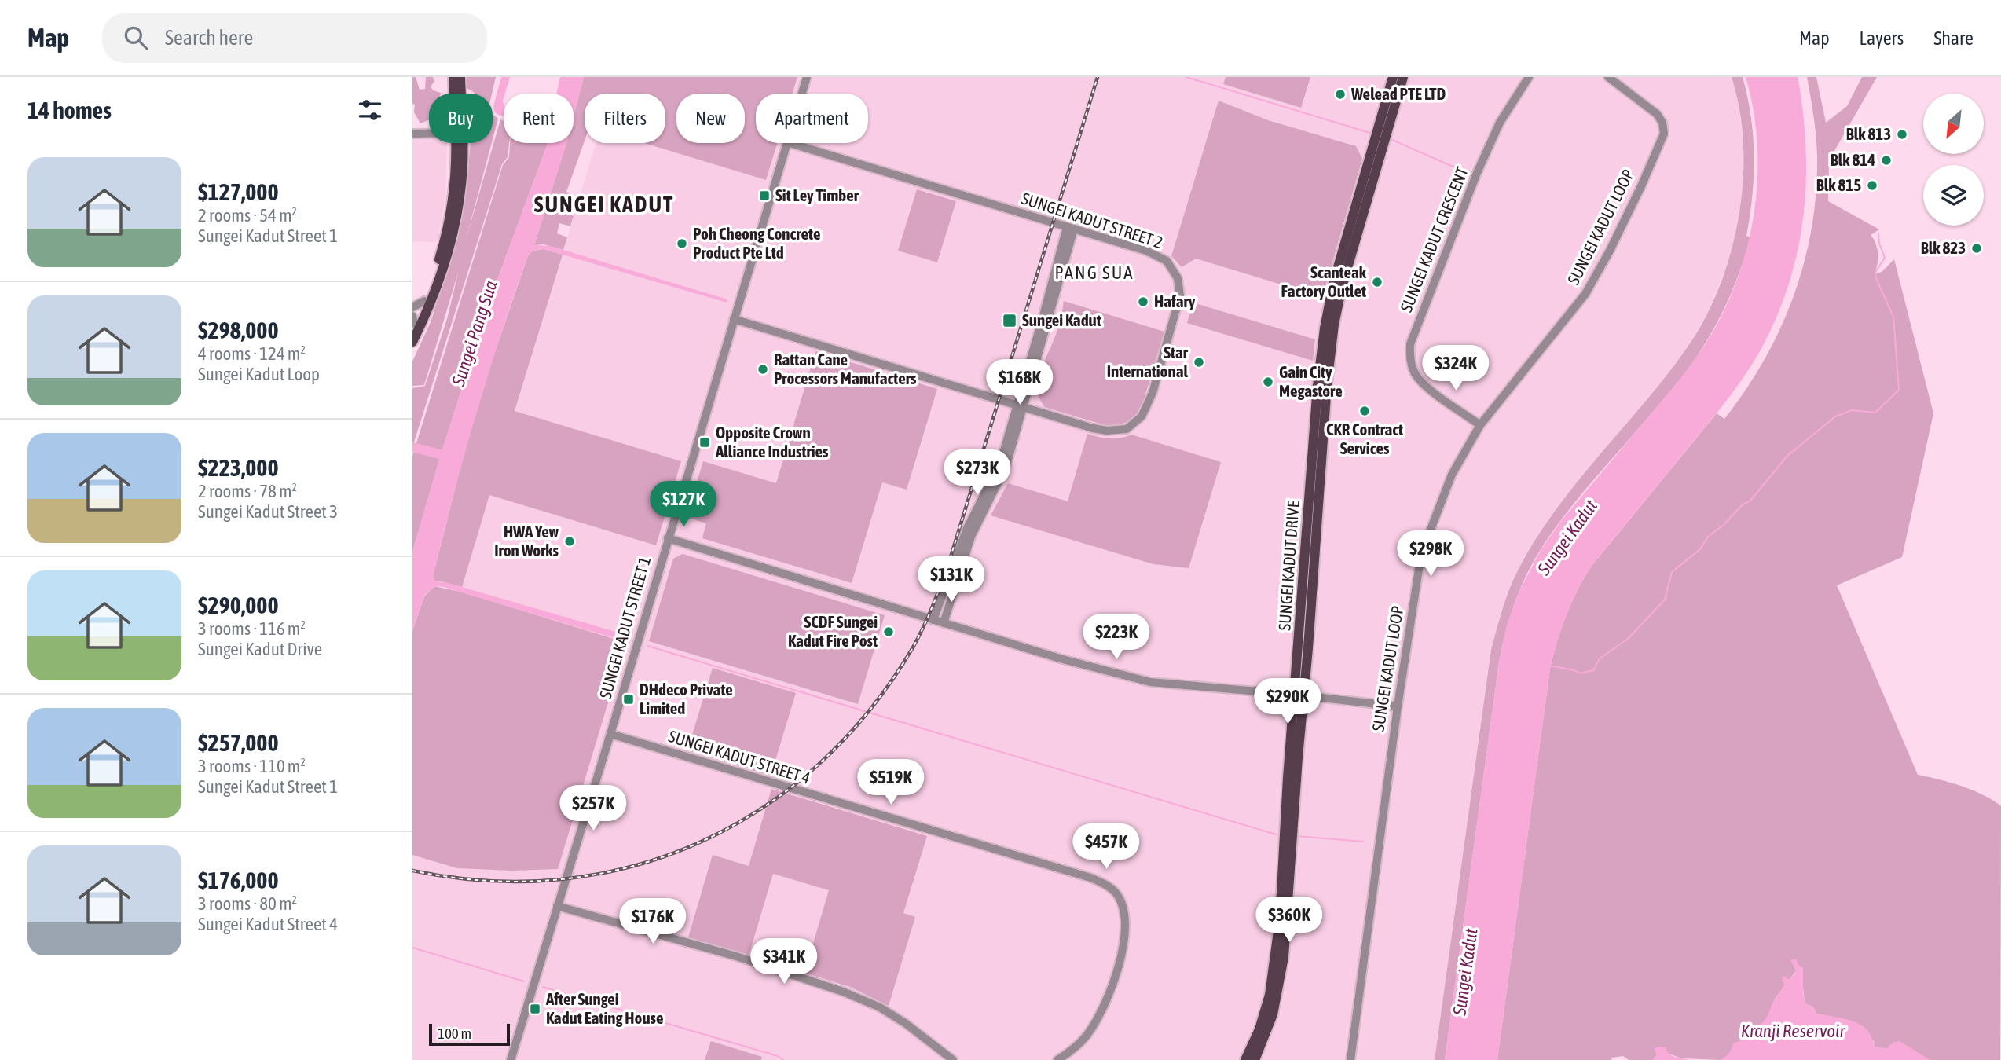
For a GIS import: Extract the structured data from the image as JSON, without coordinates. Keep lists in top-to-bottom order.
{
  "streets": {
    "main road": ["SUNGEI KADUT DRIVE"],
    "street": [
      "SUNGEI KADUT STREET 2",
      "SUNGEI KADUT LOOP",
      "SUNGEI KADUT CRESCENT",
      "SUNGEI KADUT STREET 1",
      "SUNGEI KADUT STREET 4"
    ]
  },
  "crossings": [
    ["SUNGEI KADUT STREET 2", "SUNGEI KADUT STREET 1"],
    ["SUNGEI KADUT LOOP", "SUNGEI KADUT CRESCENT"],
    ["SUNGEI KADUT STREET 1", "SUNGEI KADUT STREET 4"]
  ],
  "districts": ["SUNGEI KADUT", "PANG SUA"],
  "water": ["Sungei Pang Sua", "Sungei Kadut", "Kranji Reservoir"],
  "places": {
    "other": [
      "Welead PTE LTD",
      "Blk 813",
      "Blk 814",
      "Blk 815",
      "Poh Cheong Concrete Product Pte Ltd",
      "Blk 823",
      "Scanteak Factory Outlet",
      "Hafary",
      "Star International",
      "Rattan Cane Processors Manufacters",
      "Gain City Megastore",
      "CKR Contract Services",
      "HWA Yew Iron Works",
      "SCDF Sungei Kadut Fire Post"
    ],
    "transit": [
      "Sit Ley Timber",
      "Sungei Kadut",
      "Opposite Crown Alliance Industries",
      "DHdeco Private Limited",
      "After Sungei Kadut Eating House"
    ]
  },
  "scale_bar": "100 m",
  "north": "bottom left",
  "page": {
    "header": "Map",
    "search": "Search here",
    "nav": ["Map", "Layers", "Share"],
    "heading": "14 homes",
    "chip": [
      "Buy",
      "Rent",
      "Filters",
      "New",
      "Apartment"
    ],
    "list": [
      {
        "name": "$127,000",
        "note": "2 rooms · 54 m² · Sungei Kadut Street 1"
      },
      {
        "name": "$298,000",
        "note": "4 rooms · 124 m² · Sungei Kadut Loop"
      },
      {
        "name": "$223,000",
        "note": "2 rooms · 78 m² · Sungei Kadut Street 3"
      },
      {
        "name": "$290,000",
        "note": "3 rooms · 116 m² · Sungei Kadut Drive"
      },
      {
        "name": "$257,000",
        "note": "3 rooms · 110 m² · Sungei Kadut Street 1"
      },
      {
        "name": "$176,000",
        "note": "3 rooms · 80 m² · Sungei Kadut Street 4"
      }
    ],
    "price": [
      "$324K",
      "$168K",
      "$273K",
      "$127K",
      "$298K",
      "$131K",
      "$223K",
      "$290K",
      "$519K",
      "$257K",
      "$457K",
      "$360K",
      "$176K",
      "$341K"
    ],
    "scale": "100 m"
  }
}
